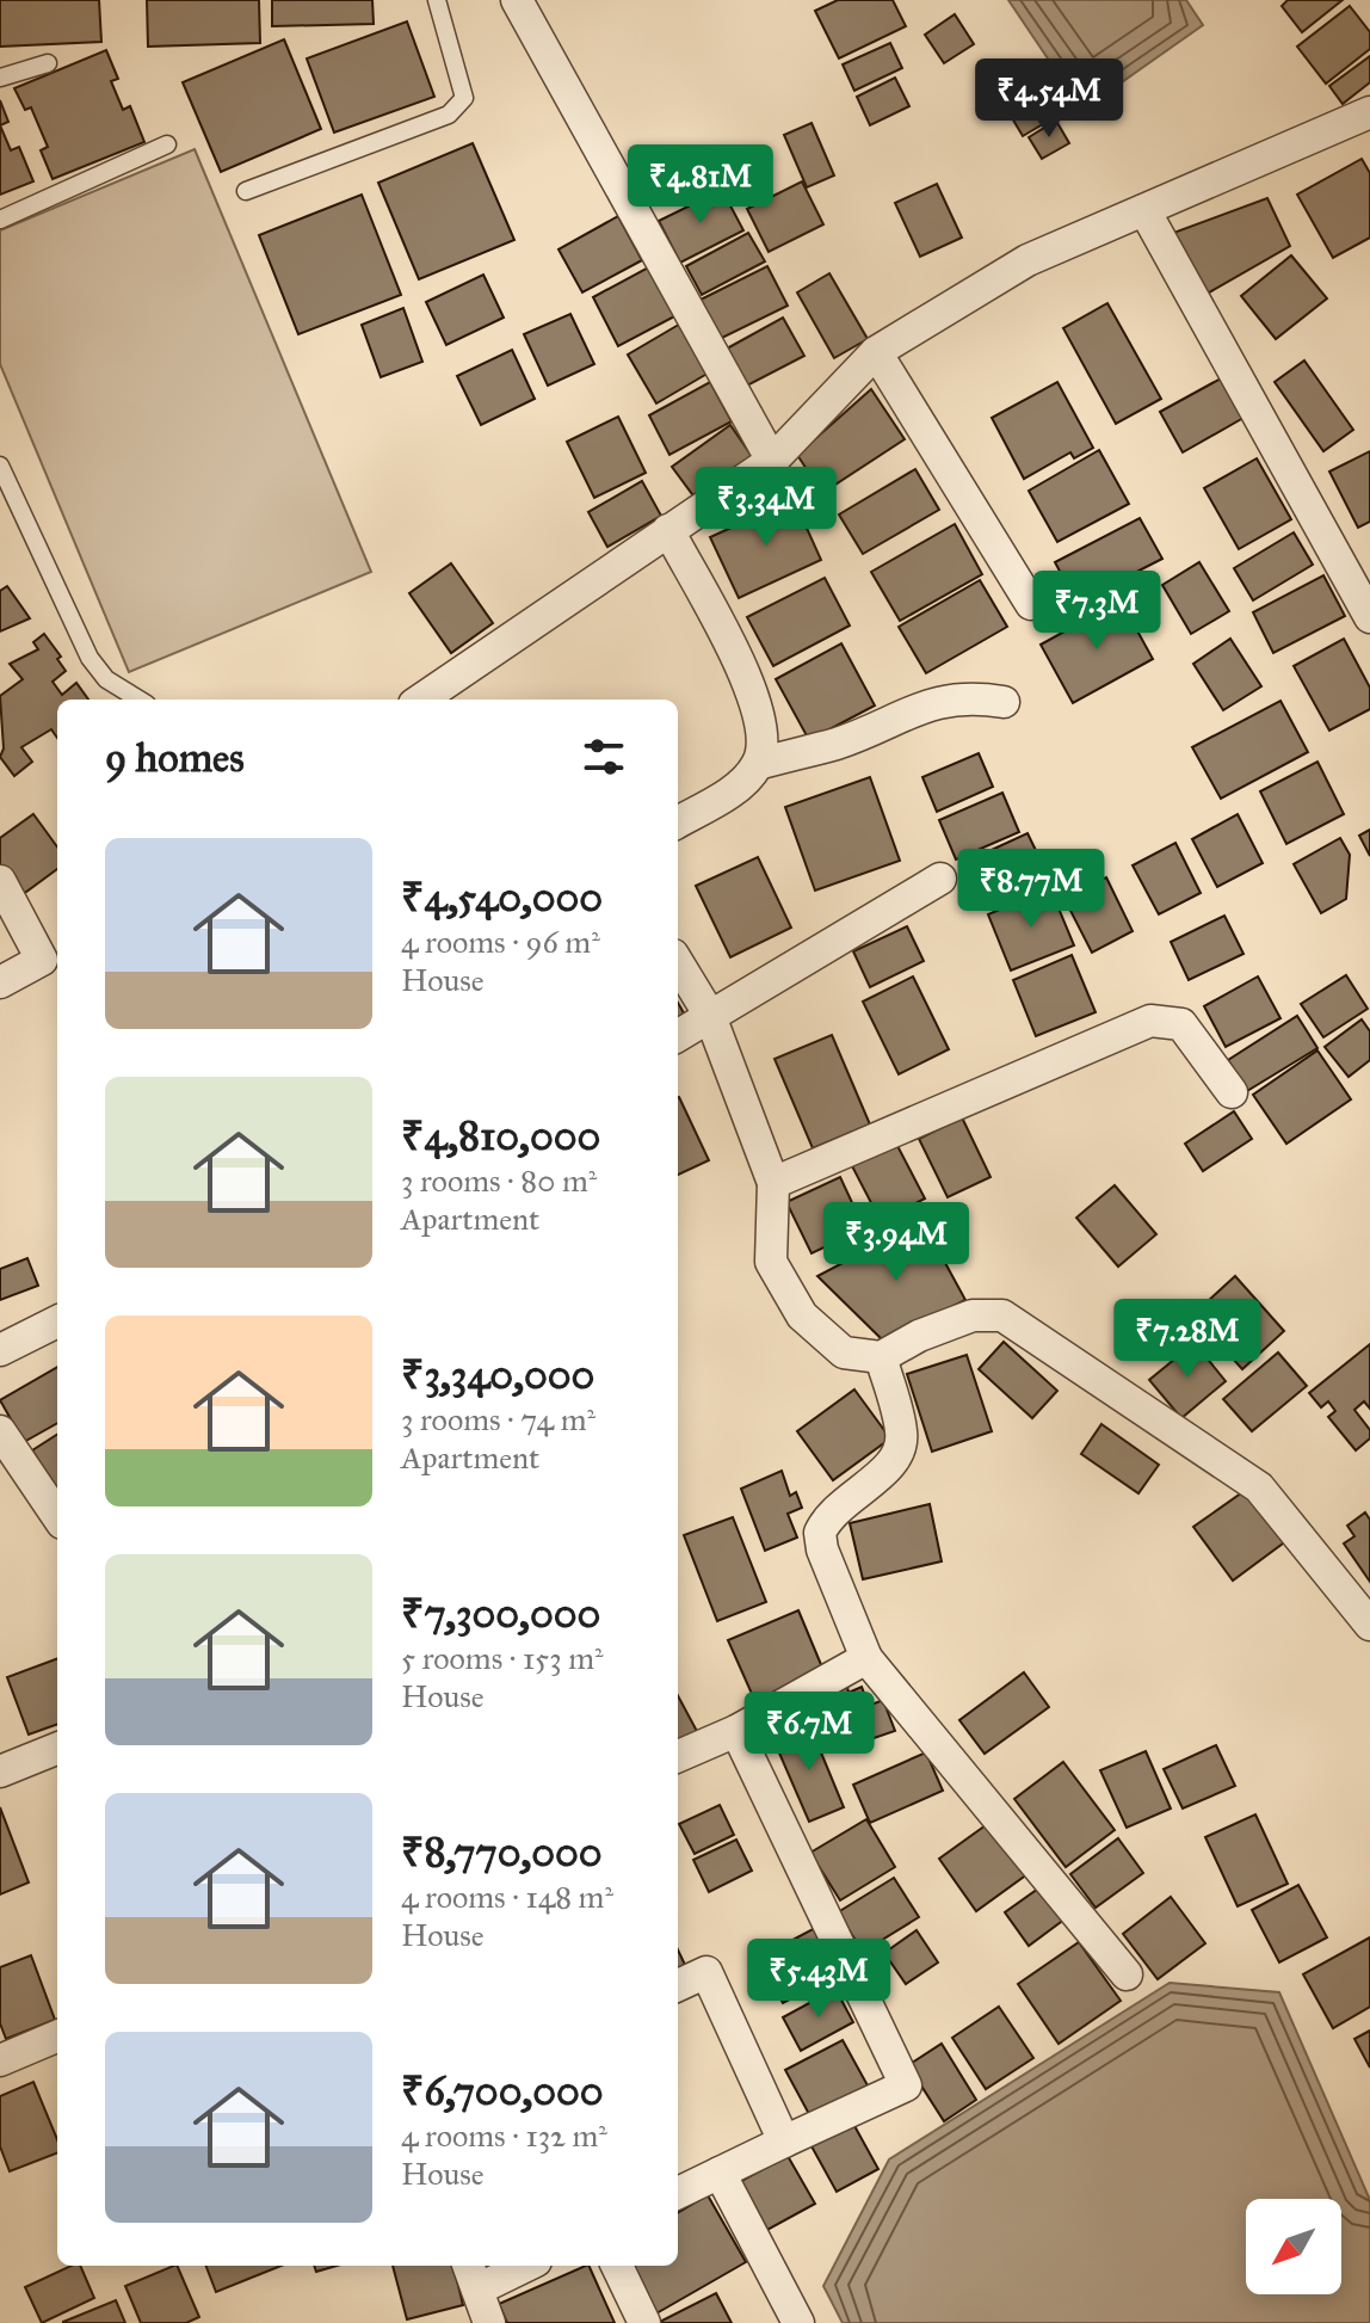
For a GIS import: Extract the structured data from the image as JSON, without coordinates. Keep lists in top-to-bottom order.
{
  "north": "bottom left",
  "page": {
    "price": [
      "₹4.54M",
      "₹4.81M",
      "₹3.34M",
      "₹7.3M",
      "₹8.77M",
      "₹3.94M",
      "₹7.28M",
      "₹6.7M",
      "₹5.43M"
    ],
    "heading": "9 homes",
    "list": [
      {
        "name": "₹4,540,000",
        "note": "4 rooms · 96 m² · House"
      },
      {
        "name": "₹4,810,000",
        "note": "3 rooms · 80 m² · Apartment"
      },
      {
        "name": "₹3,340,000",
        "note": "3 rooms · 74 m² · Apartment"
      },
      {
        "name": "₹7,300,000",
        "note": "5 rooms · 153 m² · House"
      },
      {
        "name": "₹8,770,000",
        "note": "4 rooms · 148 m² · House"
      },
      {
        "name": "₹6,700,000",
        "note": "4 rooms · 132 m² · House"
      }
    ]
  }
}
